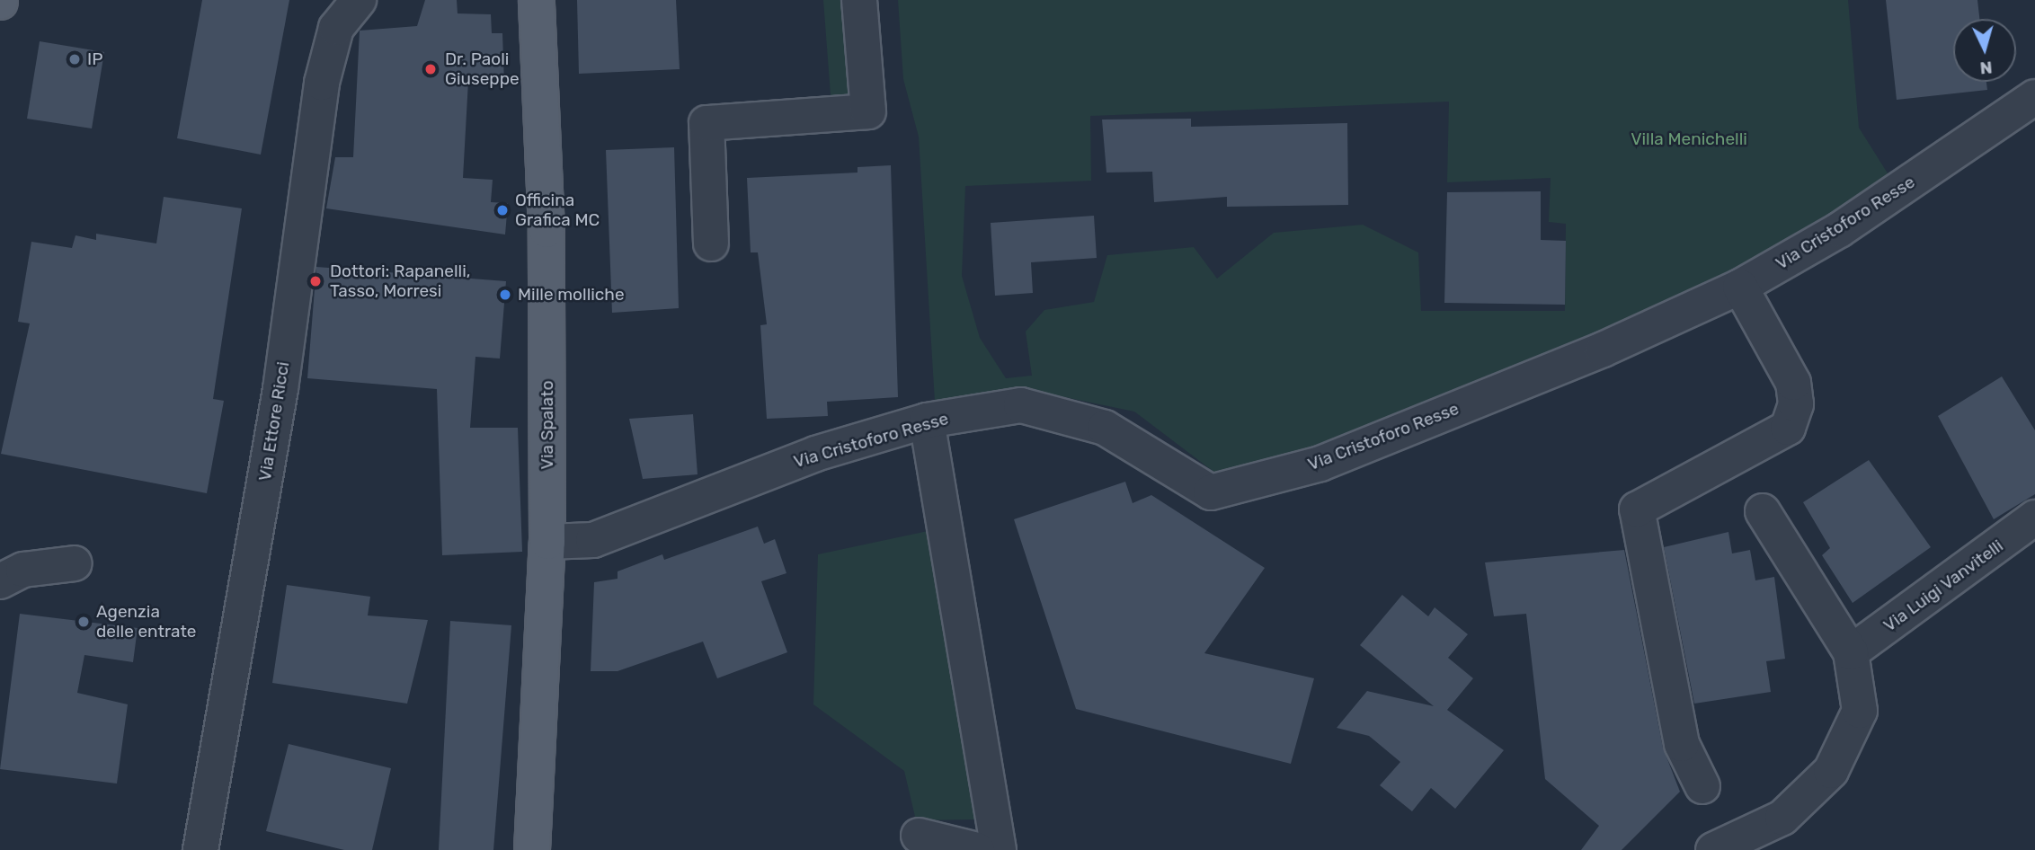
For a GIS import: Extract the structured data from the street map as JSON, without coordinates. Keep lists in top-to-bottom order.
{
  "streets": {
    "main road": ["Via Spalato"],
    "street": ["Via Cristoforo Resse", "Via Ettore Ricci", "Via Luigi Vanvitelli"]
  },
  "crossings": [
    ["Via Cristoforo Resse", "Via Spalato"]
  ],
  "parks": ["Villa Menichelli"],
  "places": [
    "IP",
    "Dr. Paoli Giuseppe",
    "Officina Grafica MC",
    "Dottori: Rapanelli, Tasso, Morresi",
    "Mille molliche",
    "Agenzia delle entrate"
  ],
  "north": "bottom"
}
